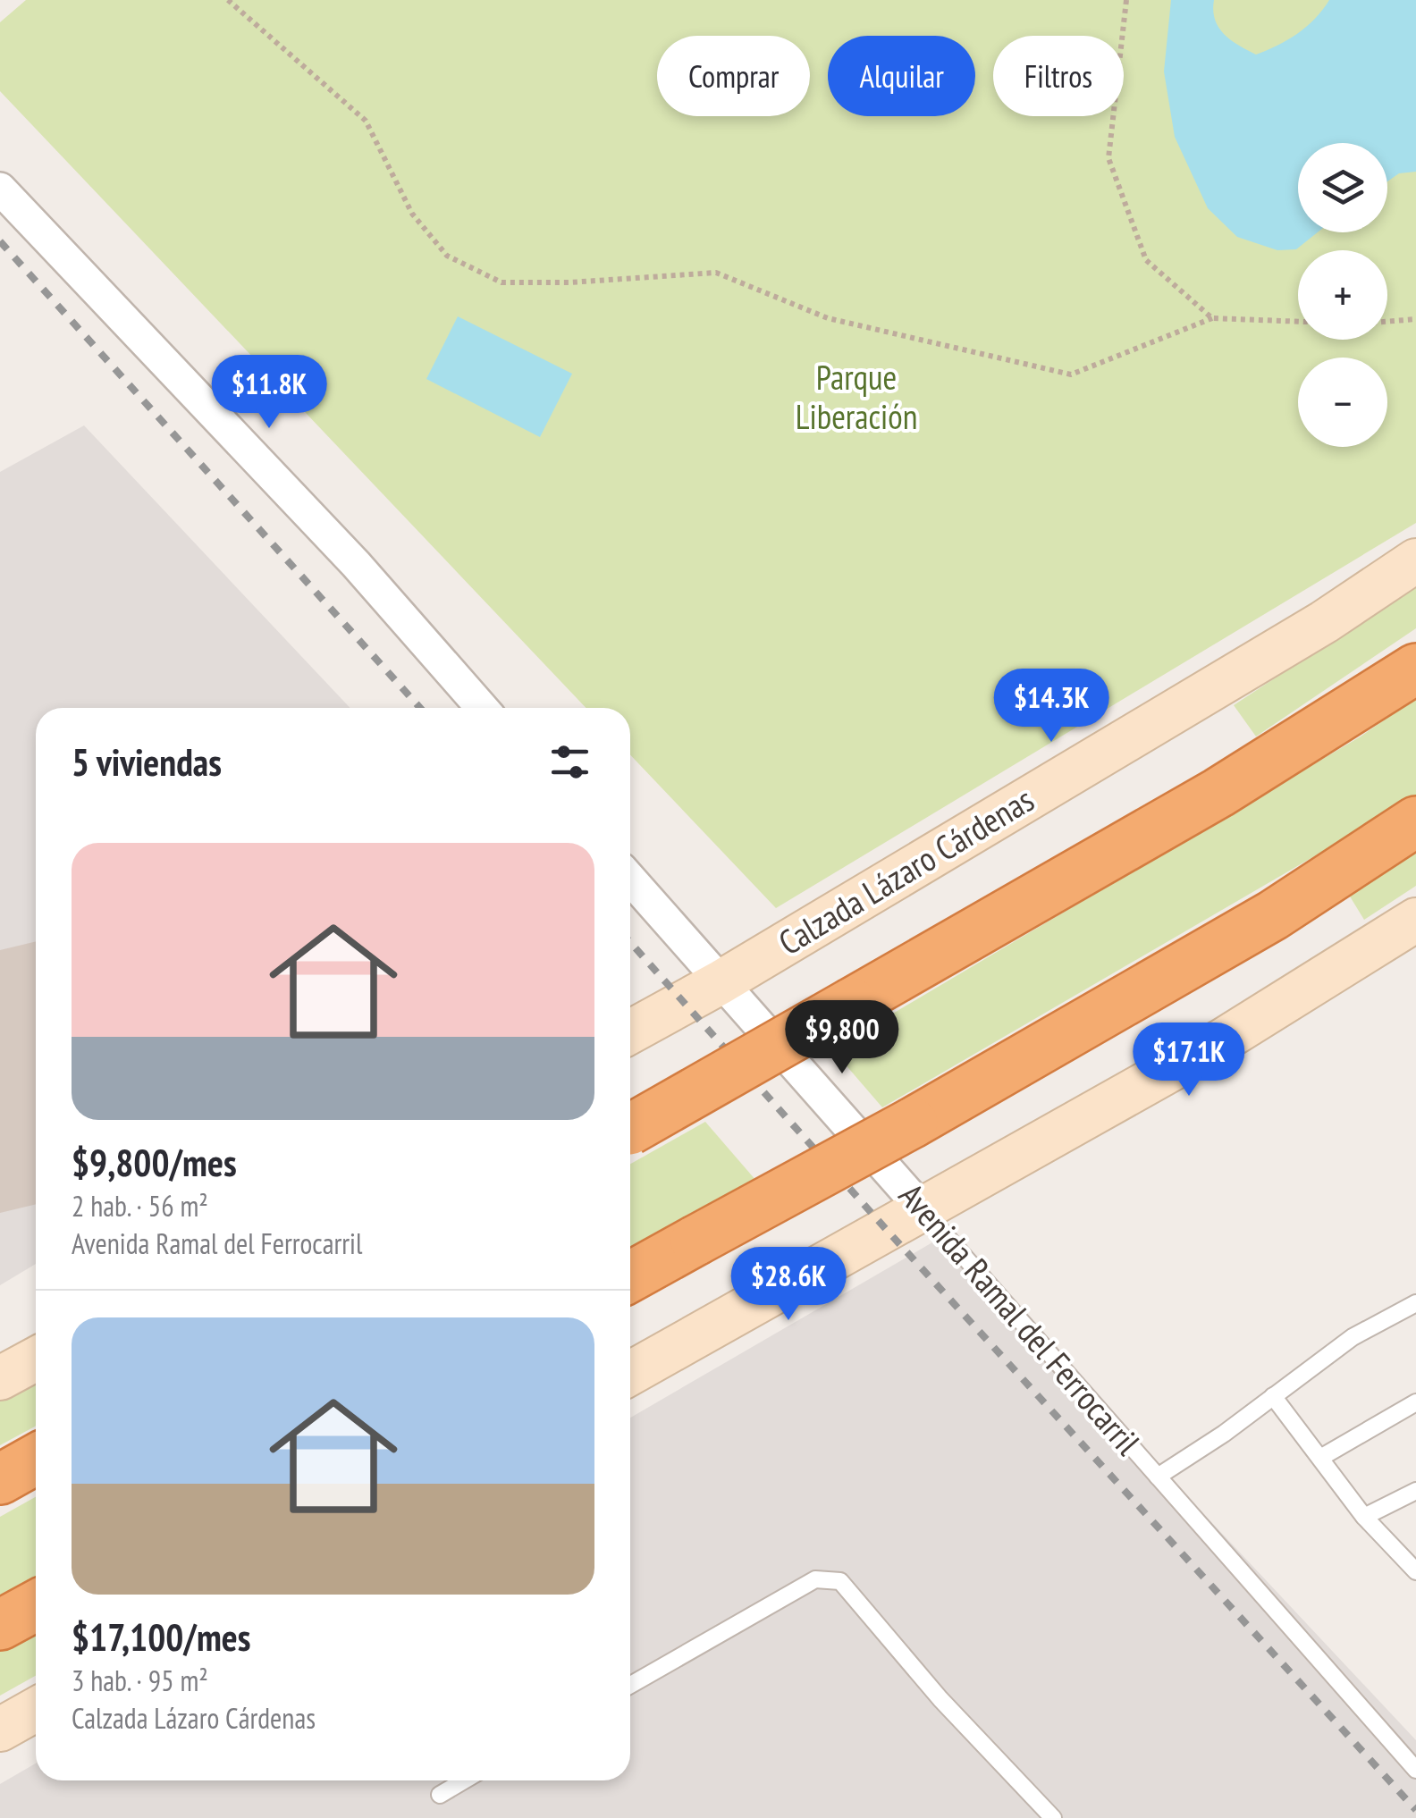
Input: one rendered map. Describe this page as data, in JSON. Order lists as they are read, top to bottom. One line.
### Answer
{"streets":{"main road":["Calzada Lázaro Cárdenas"],"street":["Avenida Ramal del Ferrocarril"]},"crossings":[["Calzada Lázaro Cárdenas","Avenida Ramal del Ferrocarril"]],"parks":["Parque Liberación"],"page":{"chip":["Comprar","Alquilar","Filtros"],"map_buttons":["+","−"],"price":["$11.8K","$14.3K","$9,800","$17.1K","$28.6K"],"heading":"5 viviendas","list":[{"name":"$9,800/mes","note":"2 hab. · 56 m² · Avenida Ramal del Ferrocarril"},{"name":"$17,100/mes","note":"3 hab. · 95 m² · Calzada Lázaro Cárdenas"}]}}
